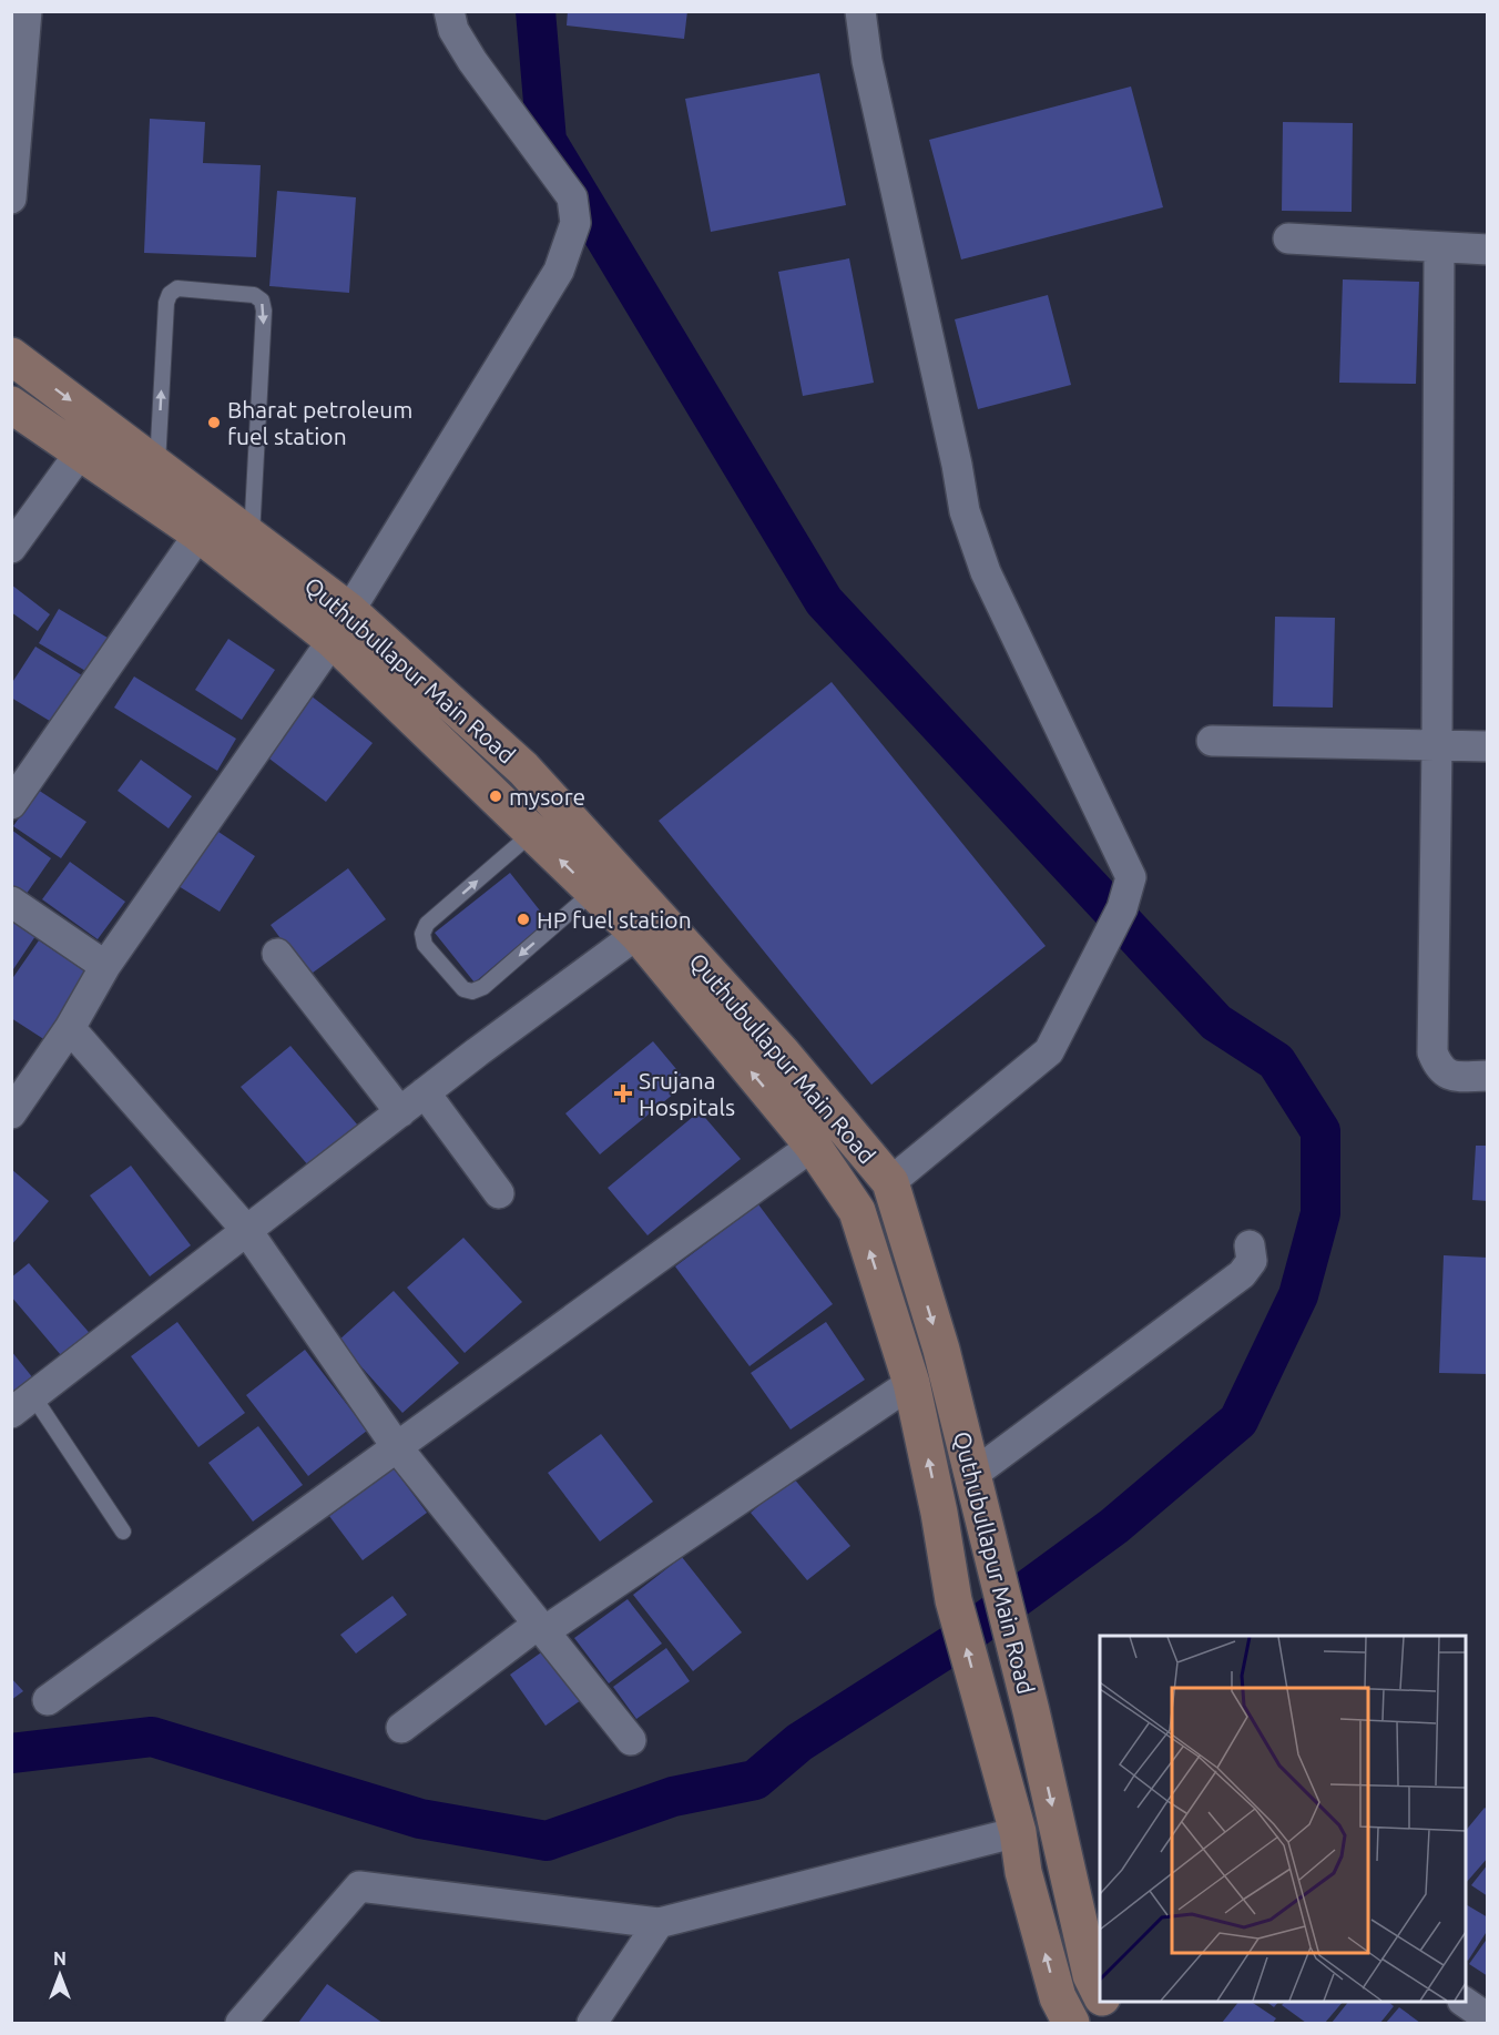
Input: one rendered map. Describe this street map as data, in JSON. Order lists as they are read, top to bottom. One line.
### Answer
{"streets":{"main road":["Quthubullapur Main Road"]},"places":{"other":["Bharat petroleum fuel station","mysore","HP fuel station"],"health":["Srujana Hospitals"]},"north":"top"}
